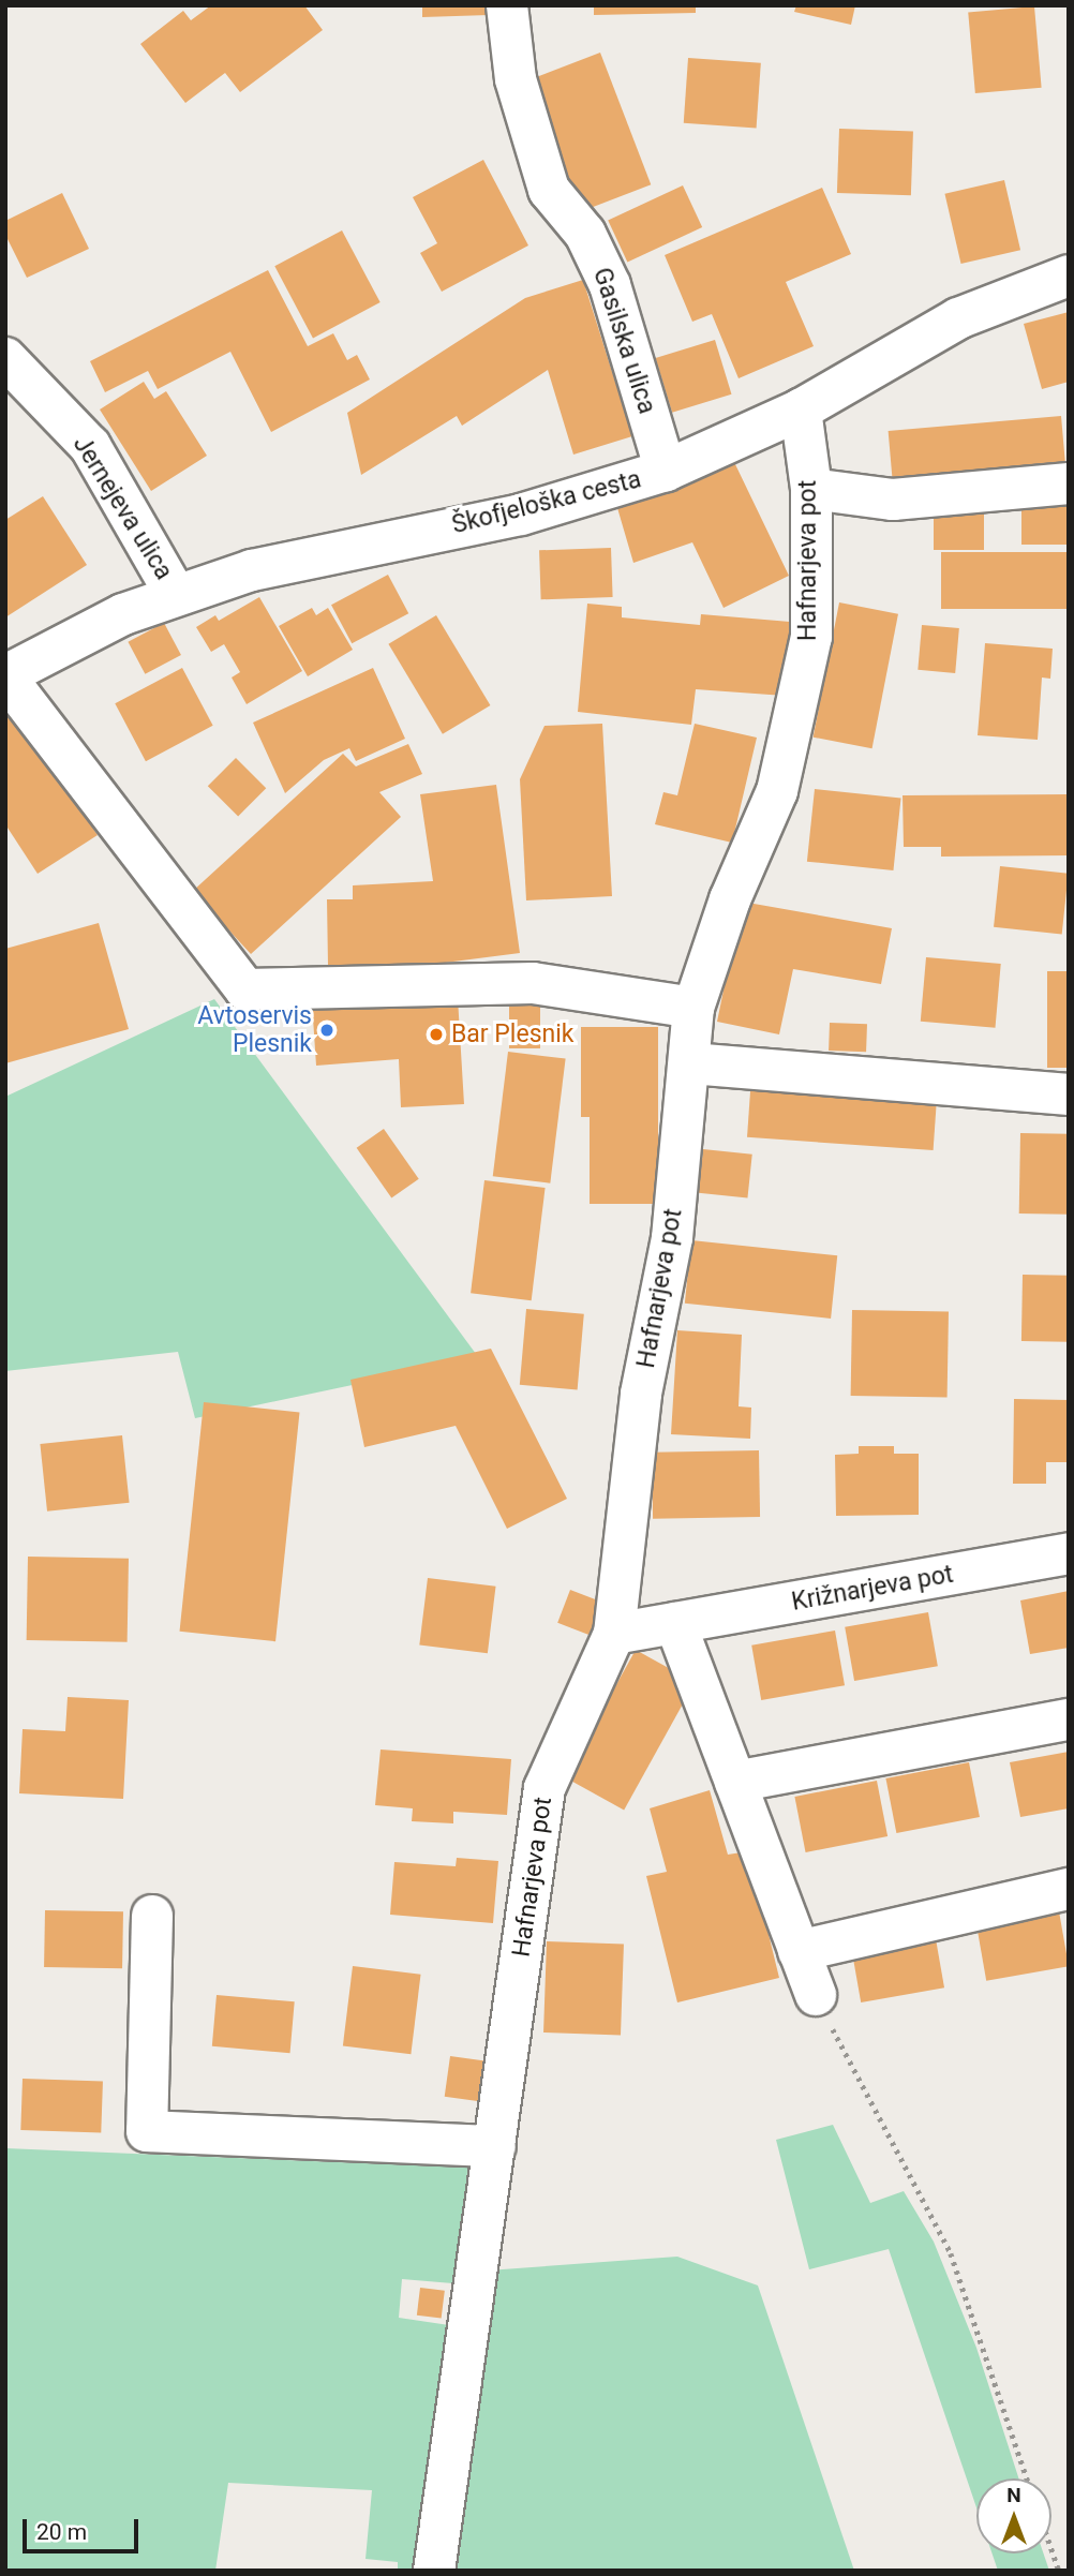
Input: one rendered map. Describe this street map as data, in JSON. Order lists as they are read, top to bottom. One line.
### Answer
{"streets":{"street":["Gasilska ulica","Škofjeloška cesta","Jernejeva ulica","Hafnarjeva pot","Križnarjeva pot"]},"crossings":[["Gasilska ulica","Škofjeloška cesta"],["Škofjeloška cesta","Jernejeva ulica"],["Škofjeloška cesta","Hafnarjeva pot"],["Hafnarjeva pot","Križnarjeva pot"]],"places":["Avtoservis Plesnik","Bar Plesnik"],"scale_bar":"20 m","north":"top"}
